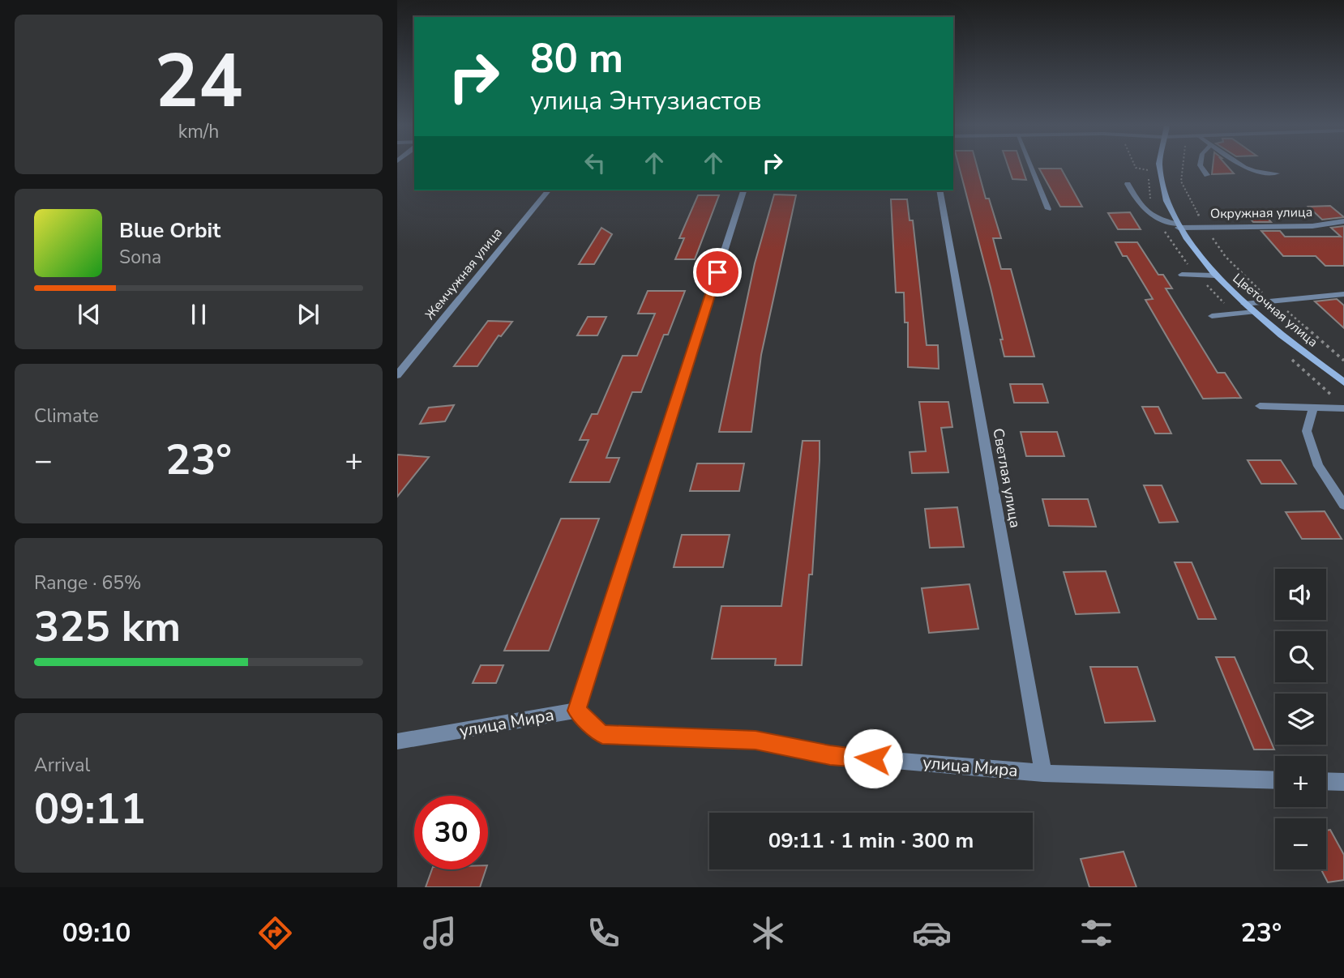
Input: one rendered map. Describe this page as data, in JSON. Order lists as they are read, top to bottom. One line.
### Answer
{"streets":{"main road":["Цветочная улица"],"street":["Окружная улица","Жемчужная улица","Светлая улица","улица Мира"]},"crossings":[["Окружная улица","Цветочная улица"],["Светлая улица","улица Мира"]],"page":{"tile":[["24","km/h"],"Climate",["Range · 65%","325 km"],["Arrival","09:11"]],"turn":["80 m","улица Энтузиастов"],"song":["Blue Orbit","Sona"],"heat":["−","23°","+"],"map_buttons":["+","−"],"limit":"30","trip":"09:11 · 1 min · 300 m","tabs":["09:10","23°"]}}
